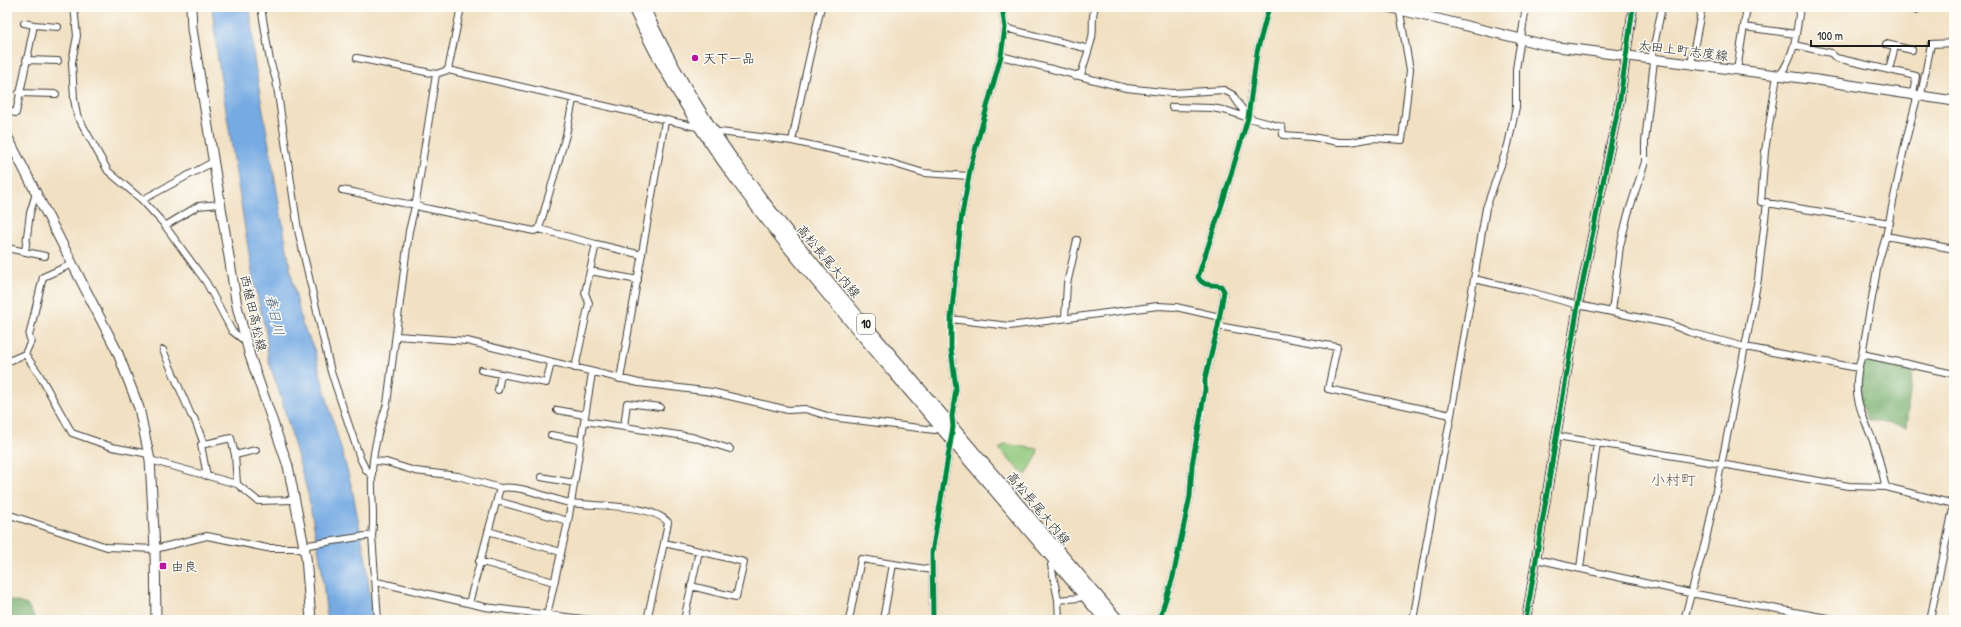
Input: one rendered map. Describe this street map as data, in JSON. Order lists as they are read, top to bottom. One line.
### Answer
{"streets":{"main road":["太田上町志度線","高松長尾大内線","西植田高松線","10"]},"districts":["小村町"],"water":["春日川"],"places":{"other":["天下一品"],"transit":["由良"]},"scale_bar":"100 m"}
